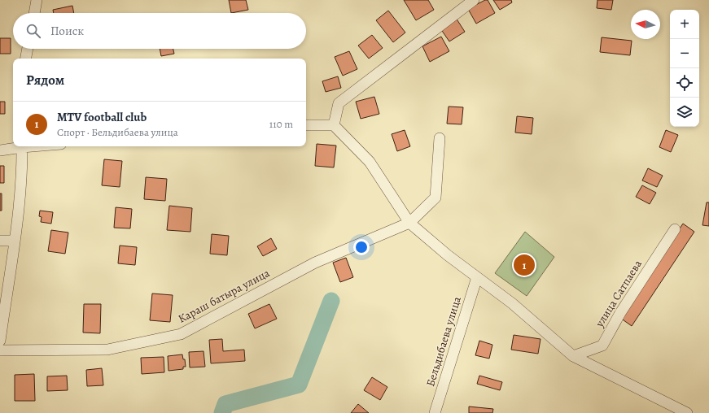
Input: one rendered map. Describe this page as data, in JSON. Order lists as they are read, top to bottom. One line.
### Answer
{"streets":{"street":["улица Сатпаева","Караш батыра улица","Бельдибаева улица"]},"north":"left","page":{"map_buttons":["+","−"],"search":"Поиск","heading":"Рядом","list":[{"mark":"1","name":"MTV football club","note":"Спорт · Бельдибаева улица","value":"110 m"}],"pins":"1"}}
